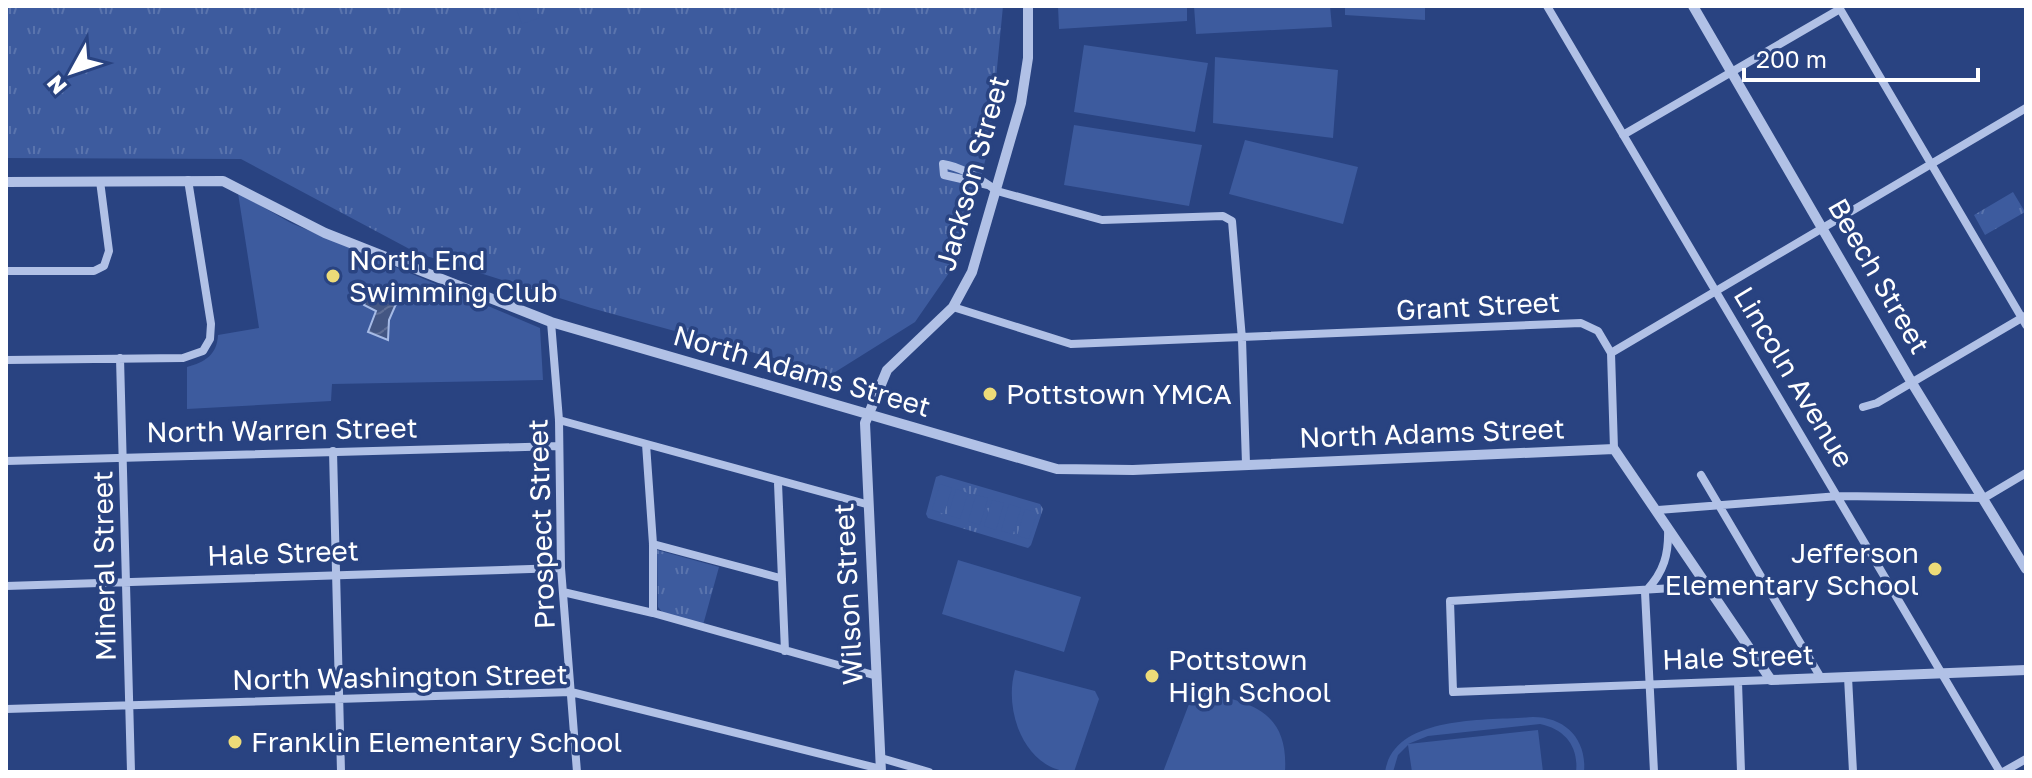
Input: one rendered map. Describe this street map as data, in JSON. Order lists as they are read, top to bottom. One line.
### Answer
{"streets":{"street":["Jackson Street","Beech Street","Grant Street","North Adams Street","Lincoln Avenue","North Warren Street","Prospect Street","Hale Street","Mineral Street","Wilson Street","North Washington Street"]},"crossings":[["Jackson Street","Grant Street"],["Jackson Street","North Adams Street"],["Jackson Street","Wilson Street"],["North Adams Street","Prospect Street"],["North Adams Street","Wilson Street"],["Lincoln Avenue","Hale Street"],["North Warren Street","Prospect Street"],["North Warren Street","Mineral Street"],["Prospect Street","Hale Street"],["Prospect Street","North Washington Street"],["Hale Street","Mineral Street"],["Mineral Street","North Washington Street"],["Wilson Street","North Washington Street"]],"places":["North End Swimming Club","Pottstown YMCA","Jefferson Elementary School","Pottstown High School","Franklin Elementary School"],"scale_bar":"200 m","north":"bottom left"}
